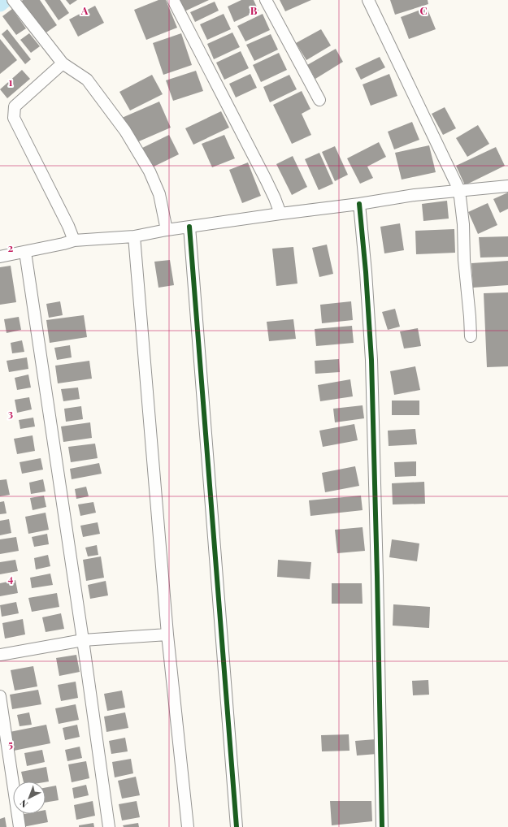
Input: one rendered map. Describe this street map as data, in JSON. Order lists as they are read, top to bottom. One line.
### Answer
{"north":"bottom left","grid":{"columns":["A","B","C"],"rows":["1","2","3","4","5"]}}
